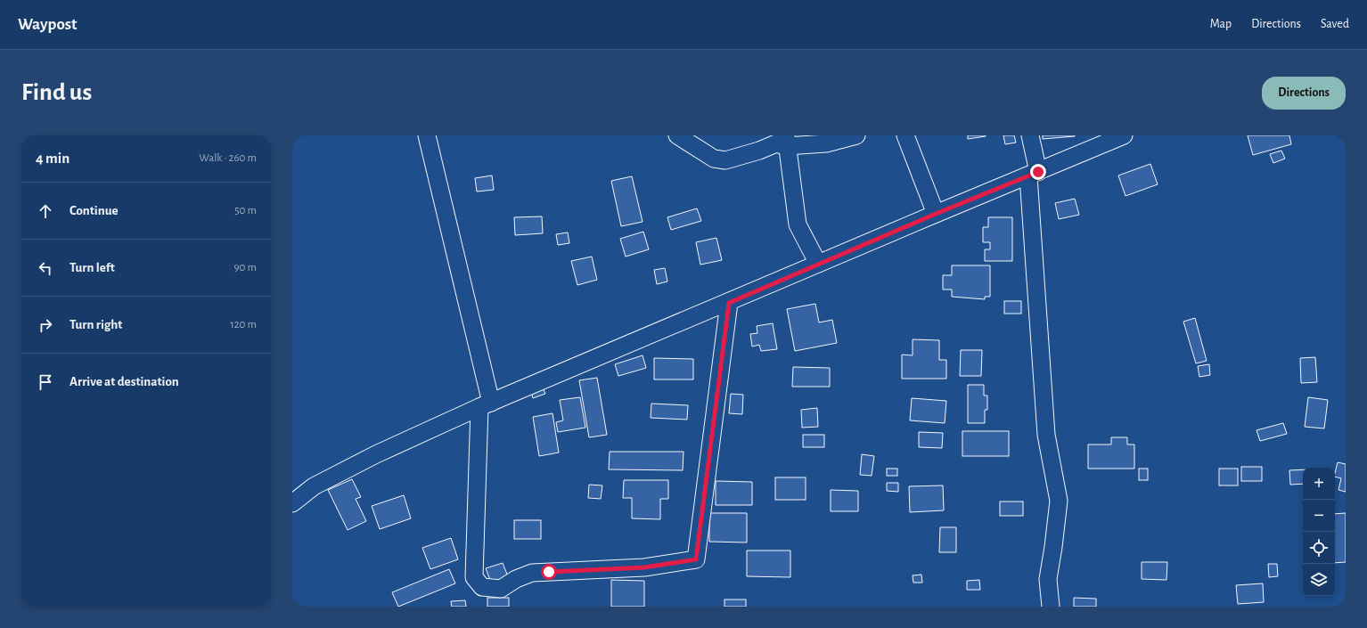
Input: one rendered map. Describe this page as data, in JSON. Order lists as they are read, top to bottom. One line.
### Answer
{"page":{"header":"Waypost","nav":["Map","Directions","Saved"],"buttons":"Directions","title":"Find us","heading":["4 min","Walk · 260 m"],"list":[["Continue","50 m"],["Turn left","90 m"],["Turn right","120 m"],"Arrive at destination"],"map_buttons":["+","−"]}}
